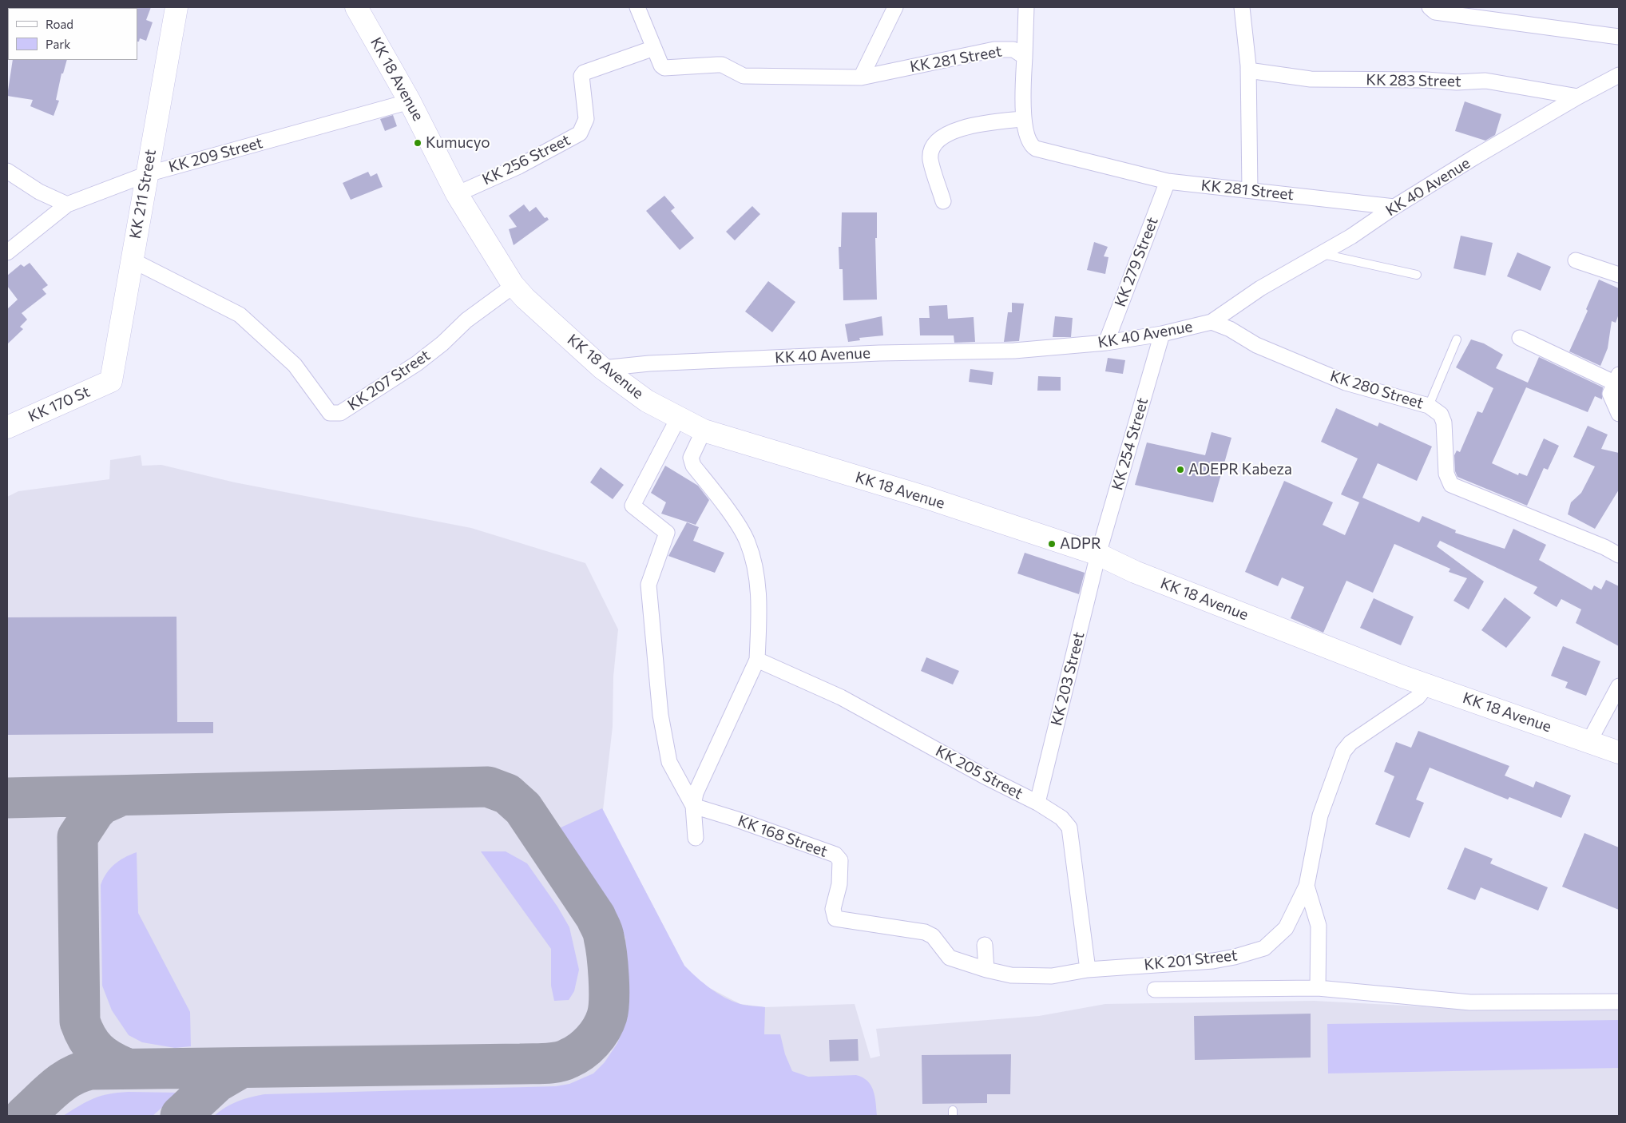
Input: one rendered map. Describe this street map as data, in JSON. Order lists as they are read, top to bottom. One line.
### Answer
{"streets":{"main road":["KK 18 Avenue","KK 211 Street","KK 170 St"],"street":["KK 281 Street","KK 283 Street","KK 209 Street","KK 256 Street","KK 40 Avenue","KK 279 Street","KK 207 Street","KK 280 Street","KK 254 Street","KK 203 Street","KK 205 Street","KK 168 Street","KK 201 Street"]},"crossings":[["KK 281 Street","KK 256 Street"],["KK 281 Street","KK 40 Avenue"],["KK 281 Street","KK 279 Street"],["KK 18 Avenue","KK 209 Street"],["KK 18 Avenue","KK 256 Street"],["KK 18 Avenue","KK 40 Avenue"],["KK 18 Avenue","KK 207 Street"],["KK 18 Avenue","KK 254 Street"],["KK 18 Avenue","KK 203 Street"],["KK 18 Avenue","KK 201 Street"],["KK 283 Street","KK 40 Avenue"],["KK 209 Street","KK 211 Street"],["KK 40 Avenue","KK 279 Street"],["KK 40 Avenue","KK 280 Street"],["KK 40 Avenue","KK 254 Street"],["KK 211 Street","KK 207 Street"],["KK 211 Street","KK 170 St"],["KK 254 Street","KK 203 Street"],["KK 203 Street","KK 205 Street"],["KK 205 Street","KK 201 Street"],["KK 168 Street","KK 201 Street"]],"places":["Kumucyo","ADEPR Kabeza","ADPR"],"legend":["Road","Park"]}
